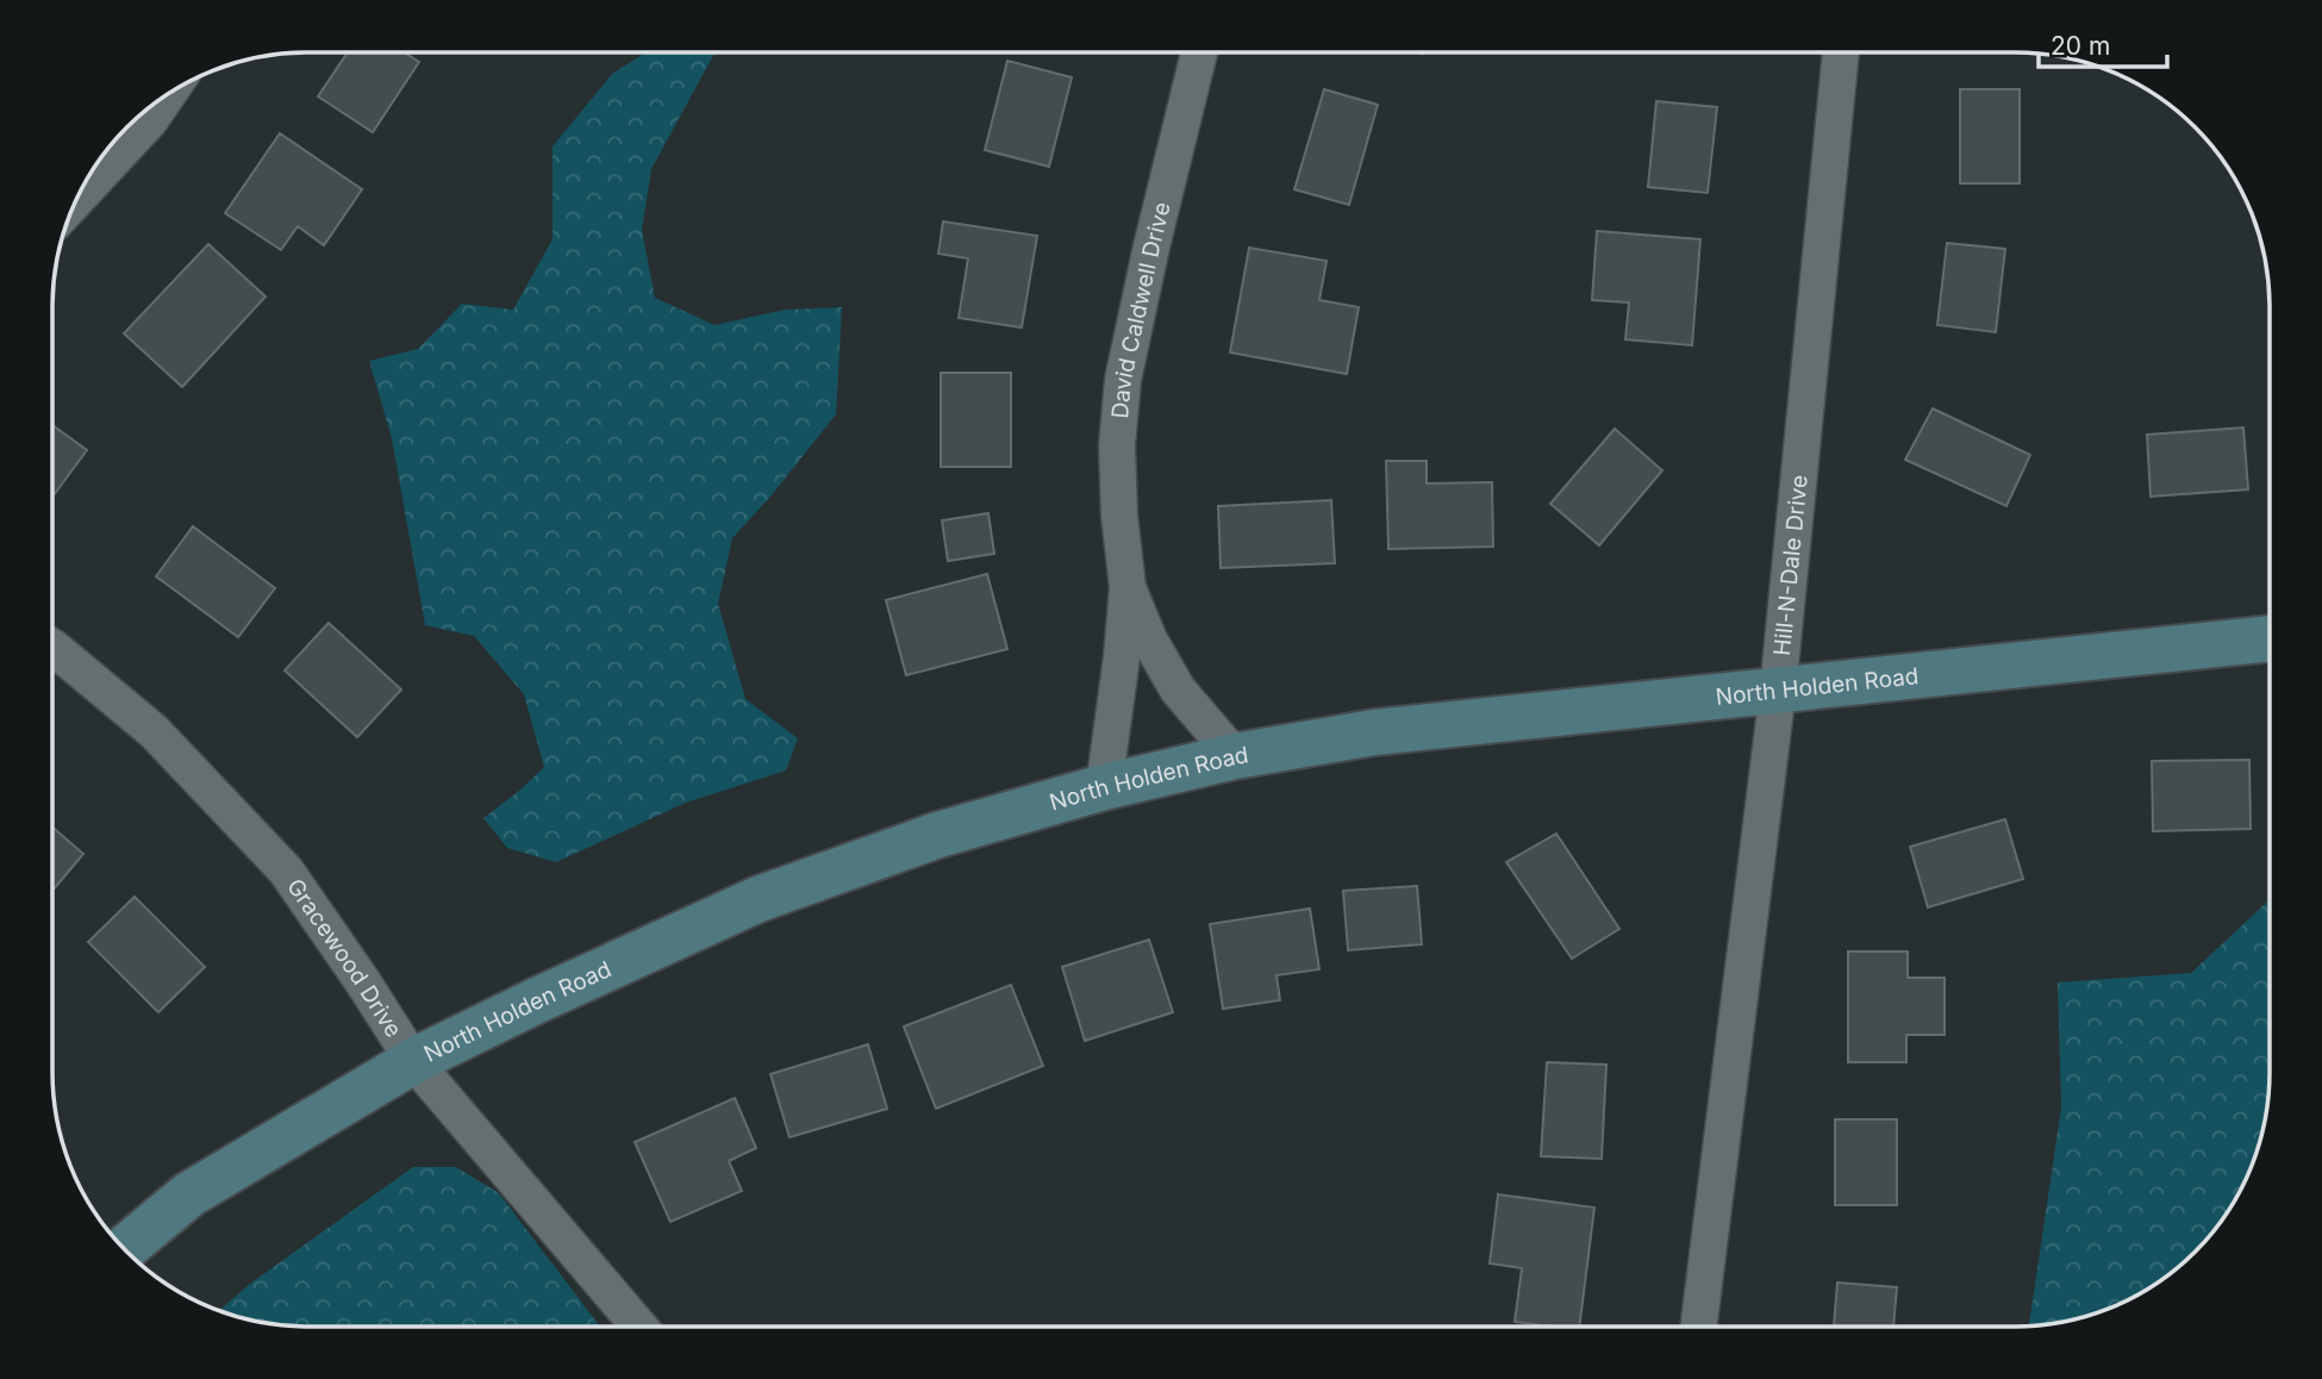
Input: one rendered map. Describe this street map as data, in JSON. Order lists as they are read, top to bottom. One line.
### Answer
{"streets":{"main road":["North Holden Road"],"street":["David Caldwell Drive","Hill-N-Dale Drive","Gracewood Drive"]},"crossings":[["David Caldwell Drive","North Holden Road"],["Hill-N-Dale Drive","North Holden Road"],["North Holden Road","Gracewood Drive"]],"scale_bar":"20 m"}
